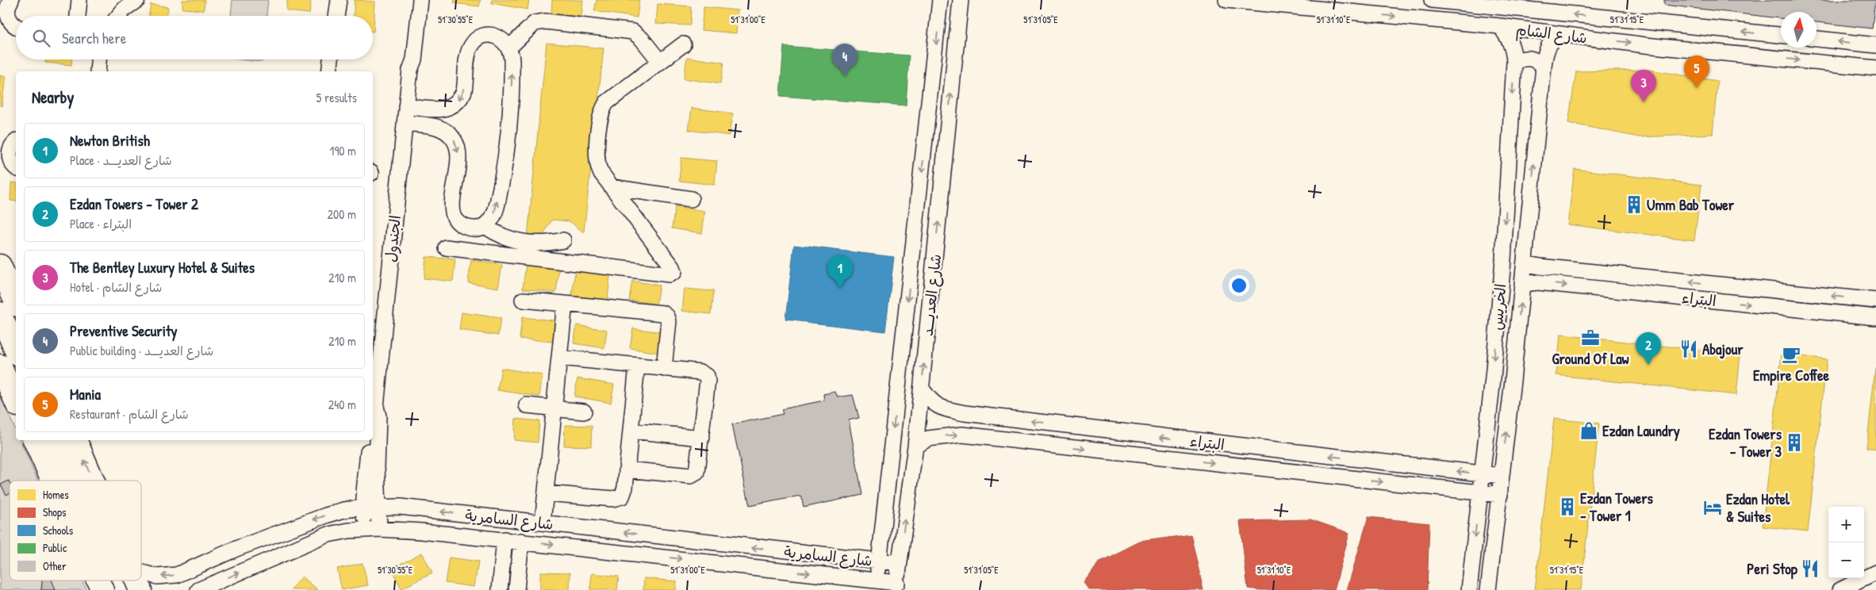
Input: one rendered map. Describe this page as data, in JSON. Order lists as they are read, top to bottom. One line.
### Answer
{"streets":{"street":["شارع الشام","الجندول","شارع العديـــد","البتراء","الخريس","شارع السامرية"]},"crossings":[["شارع الشام","الخريس"],["الجندول","شارع السامرية"],["شارع العديـــد","البتراء"],["شارع العديـــد","شارع السامرية"],["البتراء","الخريس"]],"places":{"building":["Umm Bab Tower","Ezdan Towers - Tower 3","Ezdan Towers - Tower 1"],"office":["Ground Of Law"],"restaurant":["Abajour","Peri Stop"],"cafe":["Empire Coffee"],"shop":["Ezdan Laundry"],"hotel":["Ezdan Hotel & Suites"]},"legend":["Homes","Shops","Schools","Public","Other"],"north":"top","page":{"search":"Search here","pins":["4","5","3","1","2"],"heading":["Nearby","5 results"],"list":[{"mark":"1","name":"Newton British","note":"Place · شارع العديـــد","value":"190 m"},{"mark":"2","name":"Ezdan Towers - Tower 2","note":"Place · البتراء","value":"200 m"},{"mark":"3","name":"The Bentley Luxury Hotel & Suites","note":"Hotel · شارع الشام","value":"210 m"},{"mark":"4","name":"Preventive Security","note":"Public building · شارع العديـــد","value":"210 m"},{"mark":"5","name":"Mania","note":"Restaurant · شارع الشام","value":"240 m"}],"map_buttons":["+","−"]},"coordinates":["51°30'55\"E","51°31'00\"E","51°31'05\"E","51°31'10\"E","51°31'15\"E"]}
